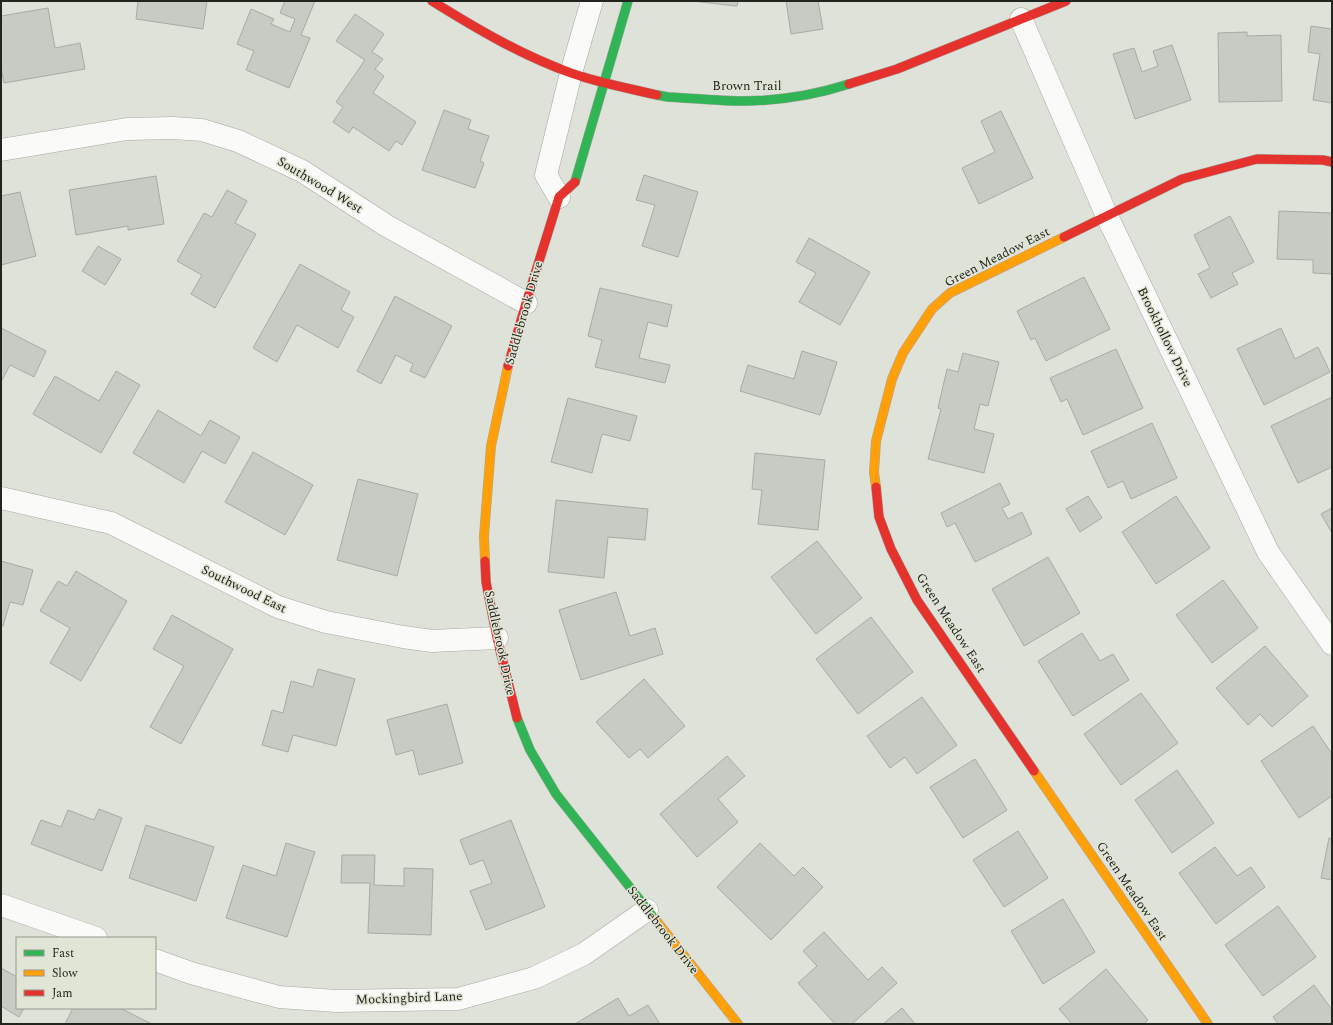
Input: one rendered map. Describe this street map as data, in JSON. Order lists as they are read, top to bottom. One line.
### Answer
{"streets":{"street":["Brown Trail","Southwood West","Green Meadow East","Saddlebrook Drive","Brookhollow Drive","Southwood East","Mockingbird Lane"]},"crossings":[["Brown Trail","Saddlebrook Drive"],["Brown Trail","Brookhollow Drive"],["Southwood West","Saddlebrook Drive"],["Green Meadow East","Brookhollow Drive"],["Saddlebrook Drive","Southwood East"],["Saddlebrook Drive","Mockingbird Lane"]],"legend":["Fast","Slow","Jam"]}
